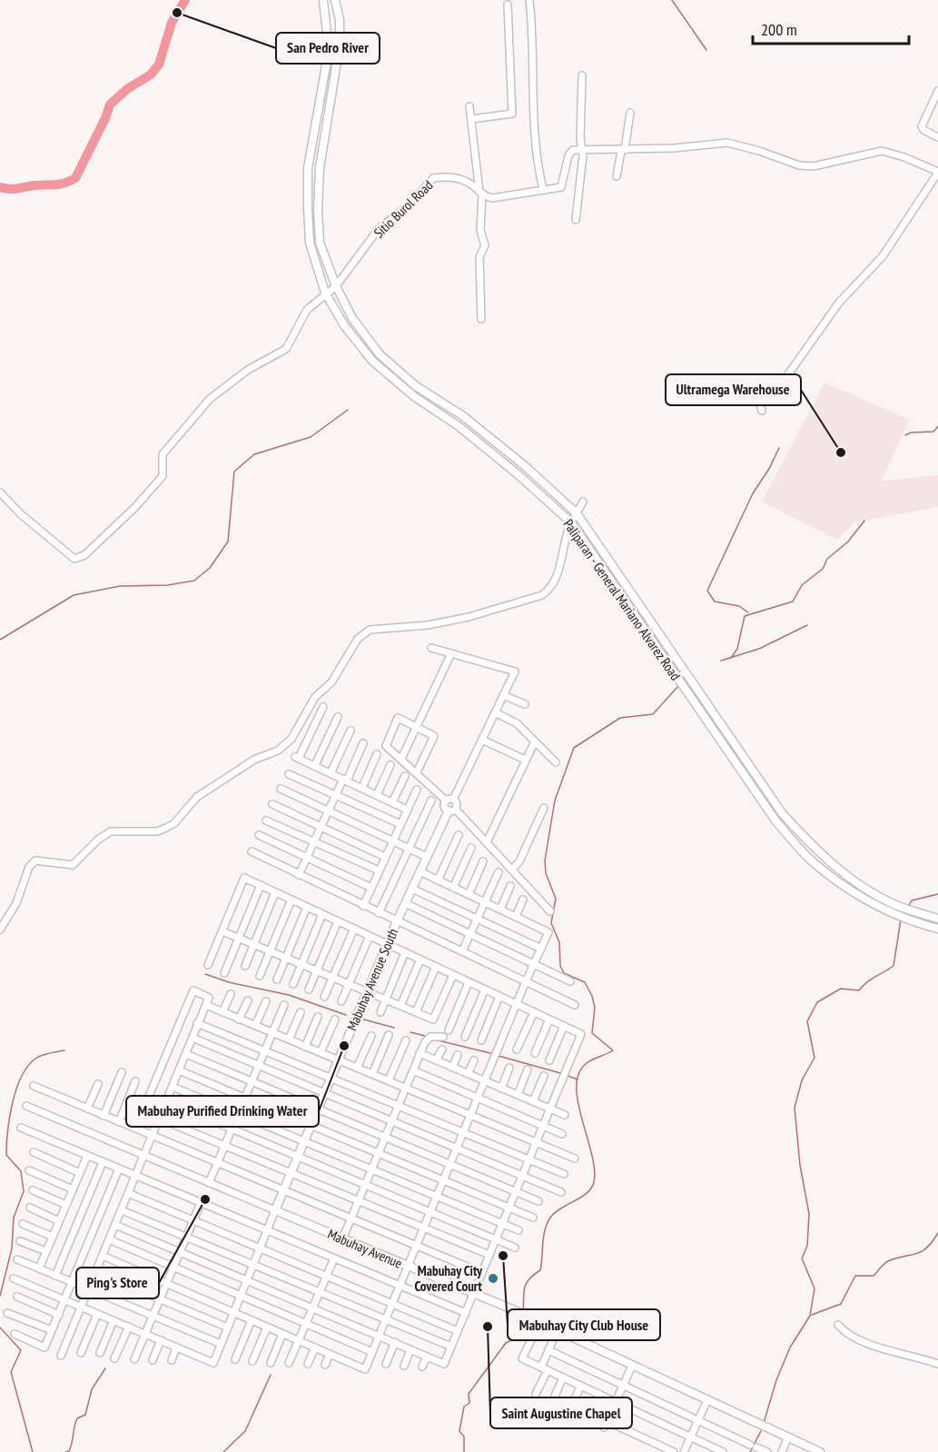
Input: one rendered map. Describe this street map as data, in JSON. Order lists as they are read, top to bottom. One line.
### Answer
{"streets":{"street":["Sitio Burol Road","Paliparan - General Mariano Alvarez Road","Mabuhay Avenue South","Mabuhay Avenue"]},"crossings":[["Sitio Burol Road","Paliparan - General Mariano Alvarez Road"],["Mabuhay Avenue South","Mabuhay Avenue"]],"places":["San Pedro River","Ultramega Warehouse","Mabuhay Purified Drinking Water","Ping's Store","Mabuhay City Club House","Mabuhay City Covered Court","Saint Augustine Chapel"],"scale_bar":"200 m"}
